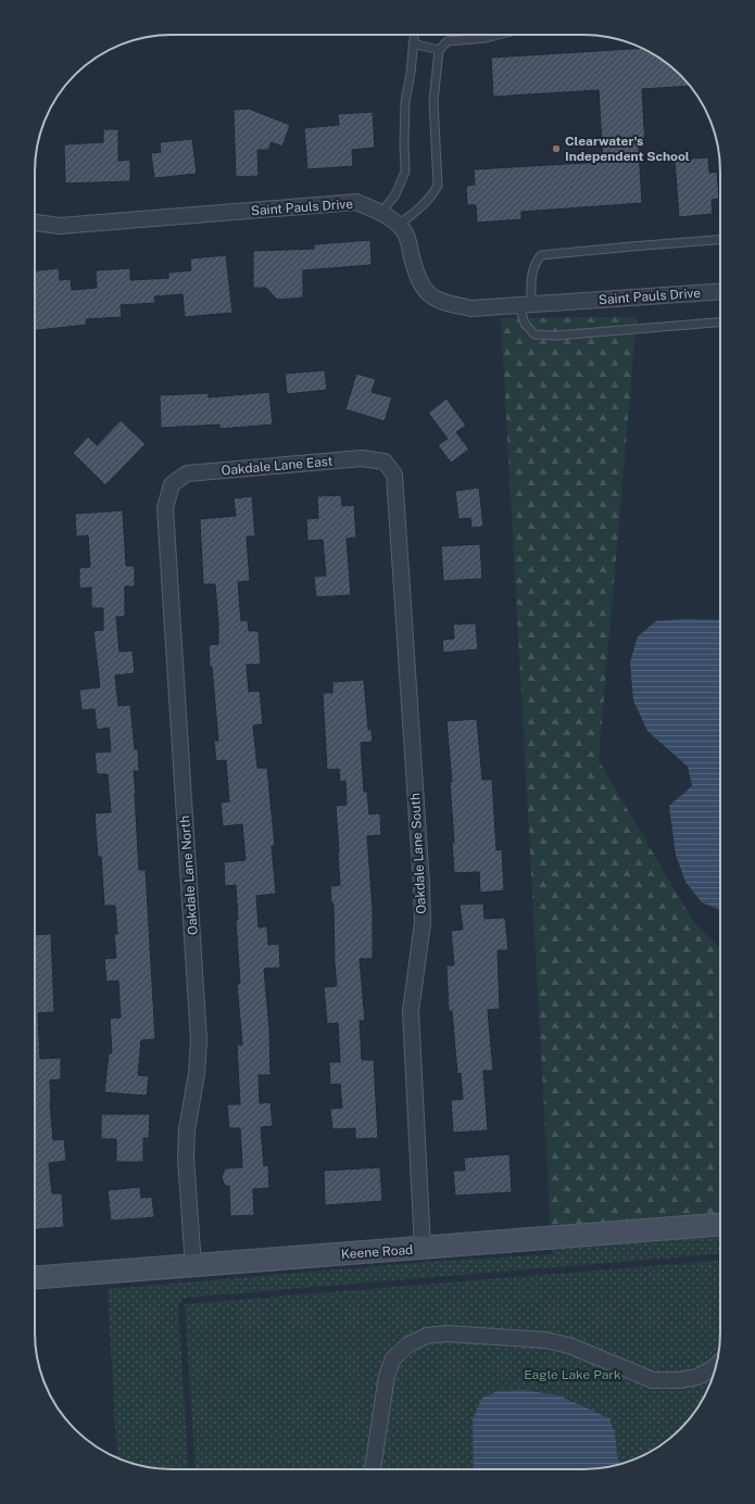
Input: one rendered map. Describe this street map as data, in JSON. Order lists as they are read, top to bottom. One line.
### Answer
{"streets":{"main road":["Keene Road"],"street":["Saint Pauls Drive","Oakdale Lane East","Oakdale Lane South","Oakdale Lane North"]},"crossings":[["Oakdale Lane East","Oakdale Lane South"],["Oakdale Lane East","Oakdale Lane North"],["Oakdale Lane South","Keene Road"],["Oakdale Lane North","Keene Road"]],"parks":["Eagle Lake Park"],"places":["Clearwater's Independent School"]}
